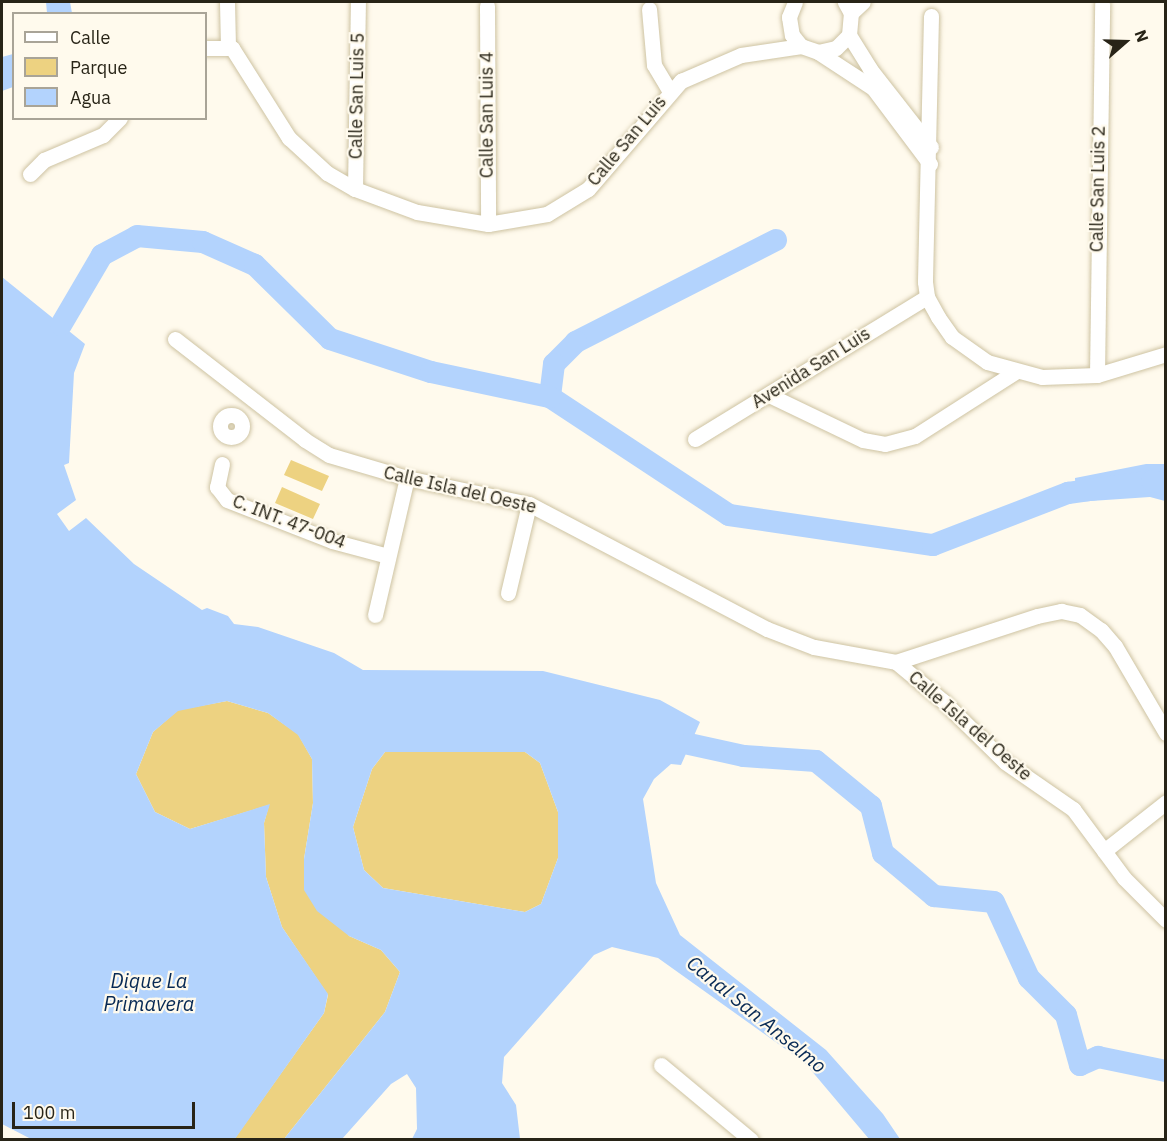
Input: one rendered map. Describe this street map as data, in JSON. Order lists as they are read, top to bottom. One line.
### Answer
{"streets":{"street":["Calle San Luis 5","Calle San Luis 4","Calle San Luis","Calle San Luis 2","Avenida San Luis","Calle Isla del Oeste","C. INT. 47-004"]},"crossings":[["Calle San Luis 5","Calle San Luis"],["Calle San Luis 4","Calle San Luis"]],"water":["Dique La Primavera","Canal San Anselmo"],"legend":["Calle","Parque","Agua"],"scale_bar":"100 m","north":"right"}
